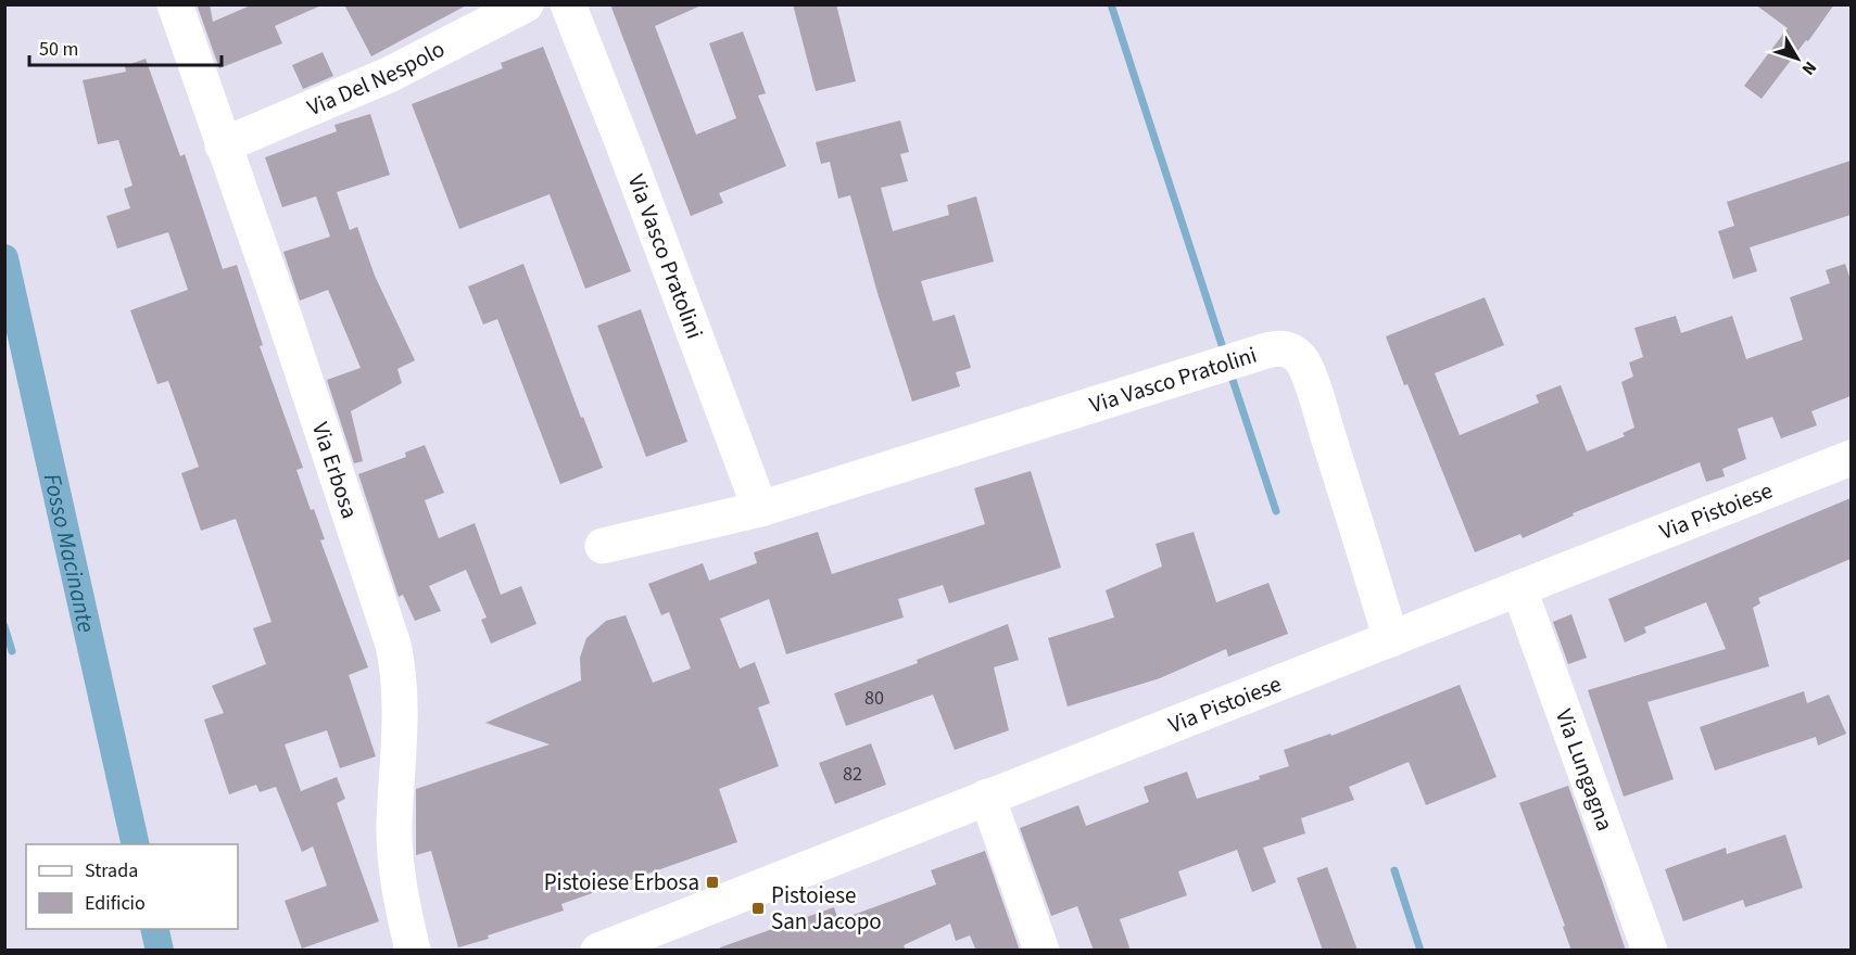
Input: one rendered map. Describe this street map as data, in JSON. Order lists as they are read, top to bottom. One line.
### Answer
{"streets":{"street":["Via Del Nespolo","Via Vasco Pratolini","Via Erbosa","Via Pistoiese","Via Lungagna"]},"crossings":[["Via Del Nespolo","Via Erbosa"],["Via Vasco Pratolini","Via Pistoiese"],["Via Pistoiese","Via Lungagna"]],"water":["Fosso Macinante"],"places":{"transit":["Pistoiese Erbosa","Pistoiese San Jacopo"]},"house_numbers":["80","82"],"legend":["Strada","Edificio"],"scale_bar":"50 m","north":"bottom right"}
